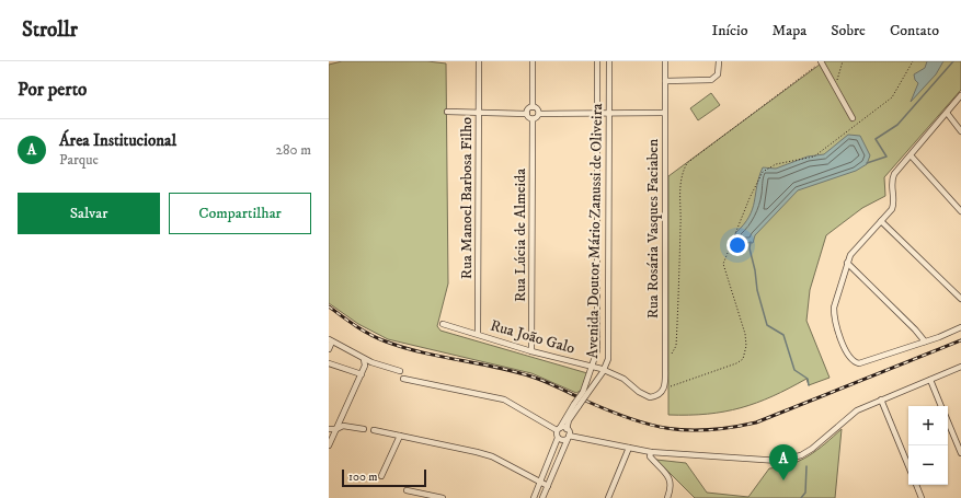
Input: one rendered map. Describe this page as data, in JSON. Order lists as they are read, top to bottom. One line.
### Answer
{"streets":{"street":["Rua Manoel Barbosa Filho","Rua Rosária Vasques Faciaben","Avenida Doutor Mário Zanussi de Oliveira","Rua Lúcia de Almeida","Rua João Galo"]},"crossings":[["Rua Manoel Barbosa Filho","Rua João Galo"],["Rua Rosária Vasques Faciaben","Rua João Galo"],["Avenida Doutor Mário Zanussi de Oliveira","Rua João Galo"],["Rua Lúcia de Almeida","Rua João Galo"]],"scale_bar":"100 m","page":{"header":"Strollr","nav":["Início","Mapa","Sobre","Contato"],"heading":"Por perto","list":[{"mark":"A","name":"Área Institucional","note":"Parque","value":"280 m"}],"buttons":["Salvar","Compartilhar"],"map_buttons":["+","−"],"pins":"A","scale":"100 m"}}
